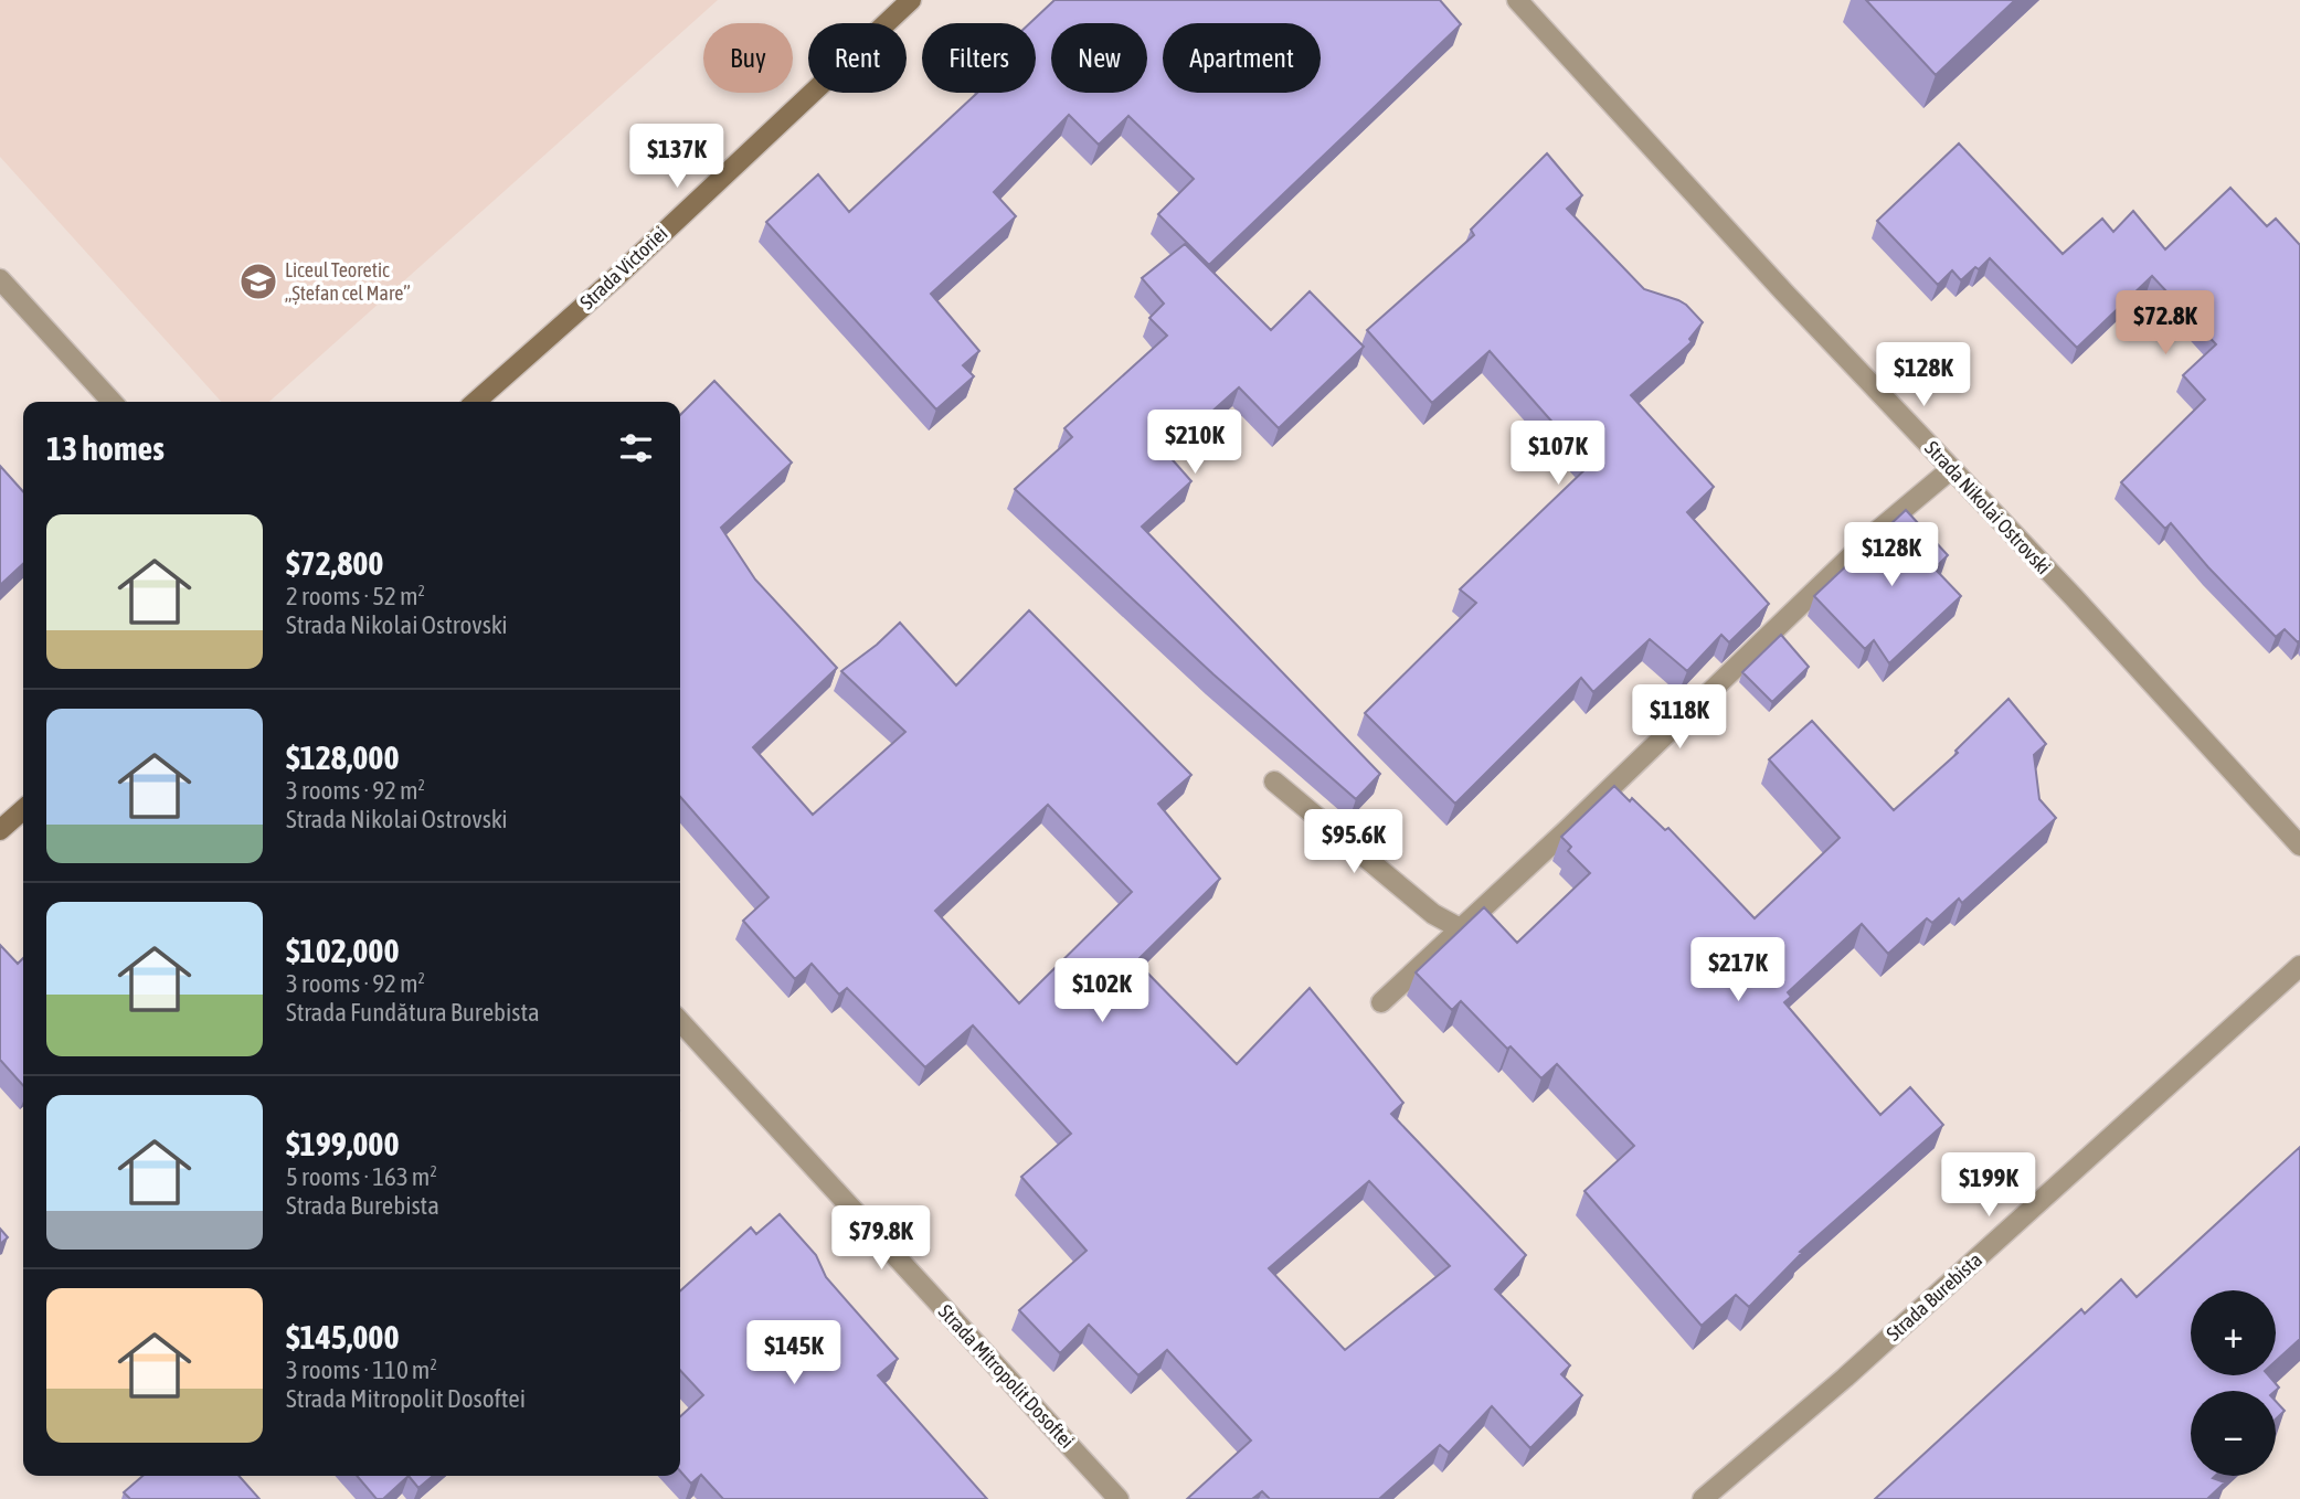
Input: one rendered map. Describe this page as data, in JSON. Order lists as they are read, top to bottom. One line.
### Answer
{"streets":{"street":["Strada Victoriei","Strada Nikolai Ostrovski","Strada Burebista","Strada Mitropolit Dosoftei"]},"places":{"school or university":["Liceul Teoretic „Ștefan cel Mare”"]},"page":{"chip":["Buy","Rent","Filters","New","Apartment"],"price":["$137K","$72.8K","$128K","$210K","$107K","$128K","$118K","$95.6K","$217K","$102K","$199K","$79.8K","$145K"],"heading":"13 homes","list":[{"name":"$72,800","note":"2 rooms · 52 m² · Strada Nikolai Ostrovski"},{"name":"$128,000","note":"3 rooms · 92 m² · Strada Nikolai Ostrovski"},{"name":"$102,000","note":"3 rooms · 92 m² · Strada Fundătura Burebista"},{"name":"$199,000","note":"5 rooms · 163 m² · Strada Burebista"},{"name":"$145,000","note":"3 rooms · 110 m² · Strada Mitropolit Dosoftei"}],"map_buttons":["+","−"]}}
